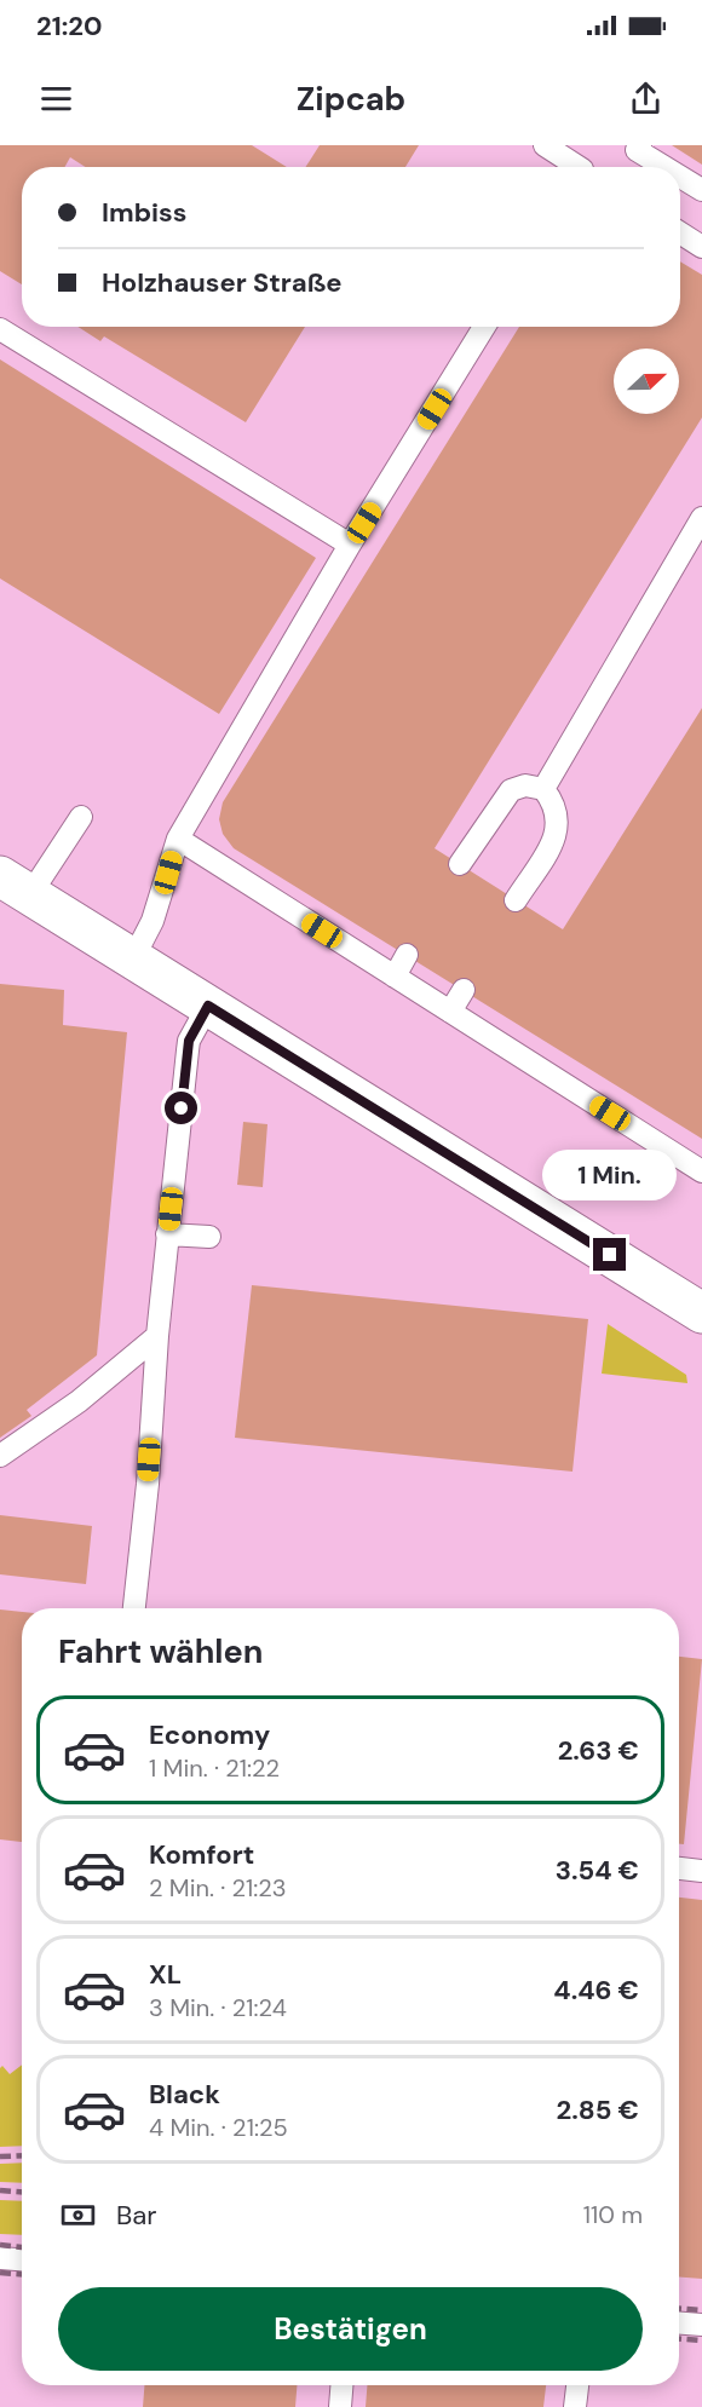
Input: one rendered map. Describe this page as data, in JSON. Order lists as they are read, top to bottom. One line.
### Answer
{"north":"right","page":{"status":"21:20","header":"Zipcab","banner":["Imbiss","Holzhauser Straße"],"bubble":"1 Min.","heading":"Fahrt wählen","list":[{"name":"Economy","note":"1 Min. · 21:22","value":"2.63 €"},{"name":"Komfort","note":"2 Min. · 21:23","value":"3.54 €"},{"name":"XL","note":"3 Min. · 21:24","value":"4.46 €"},{"name":"Black","note":"4 Min. · 21:25","value":"2.85 €"}],"pay":["Bar","110 m"],"buttons":"Bestätigen"}}
